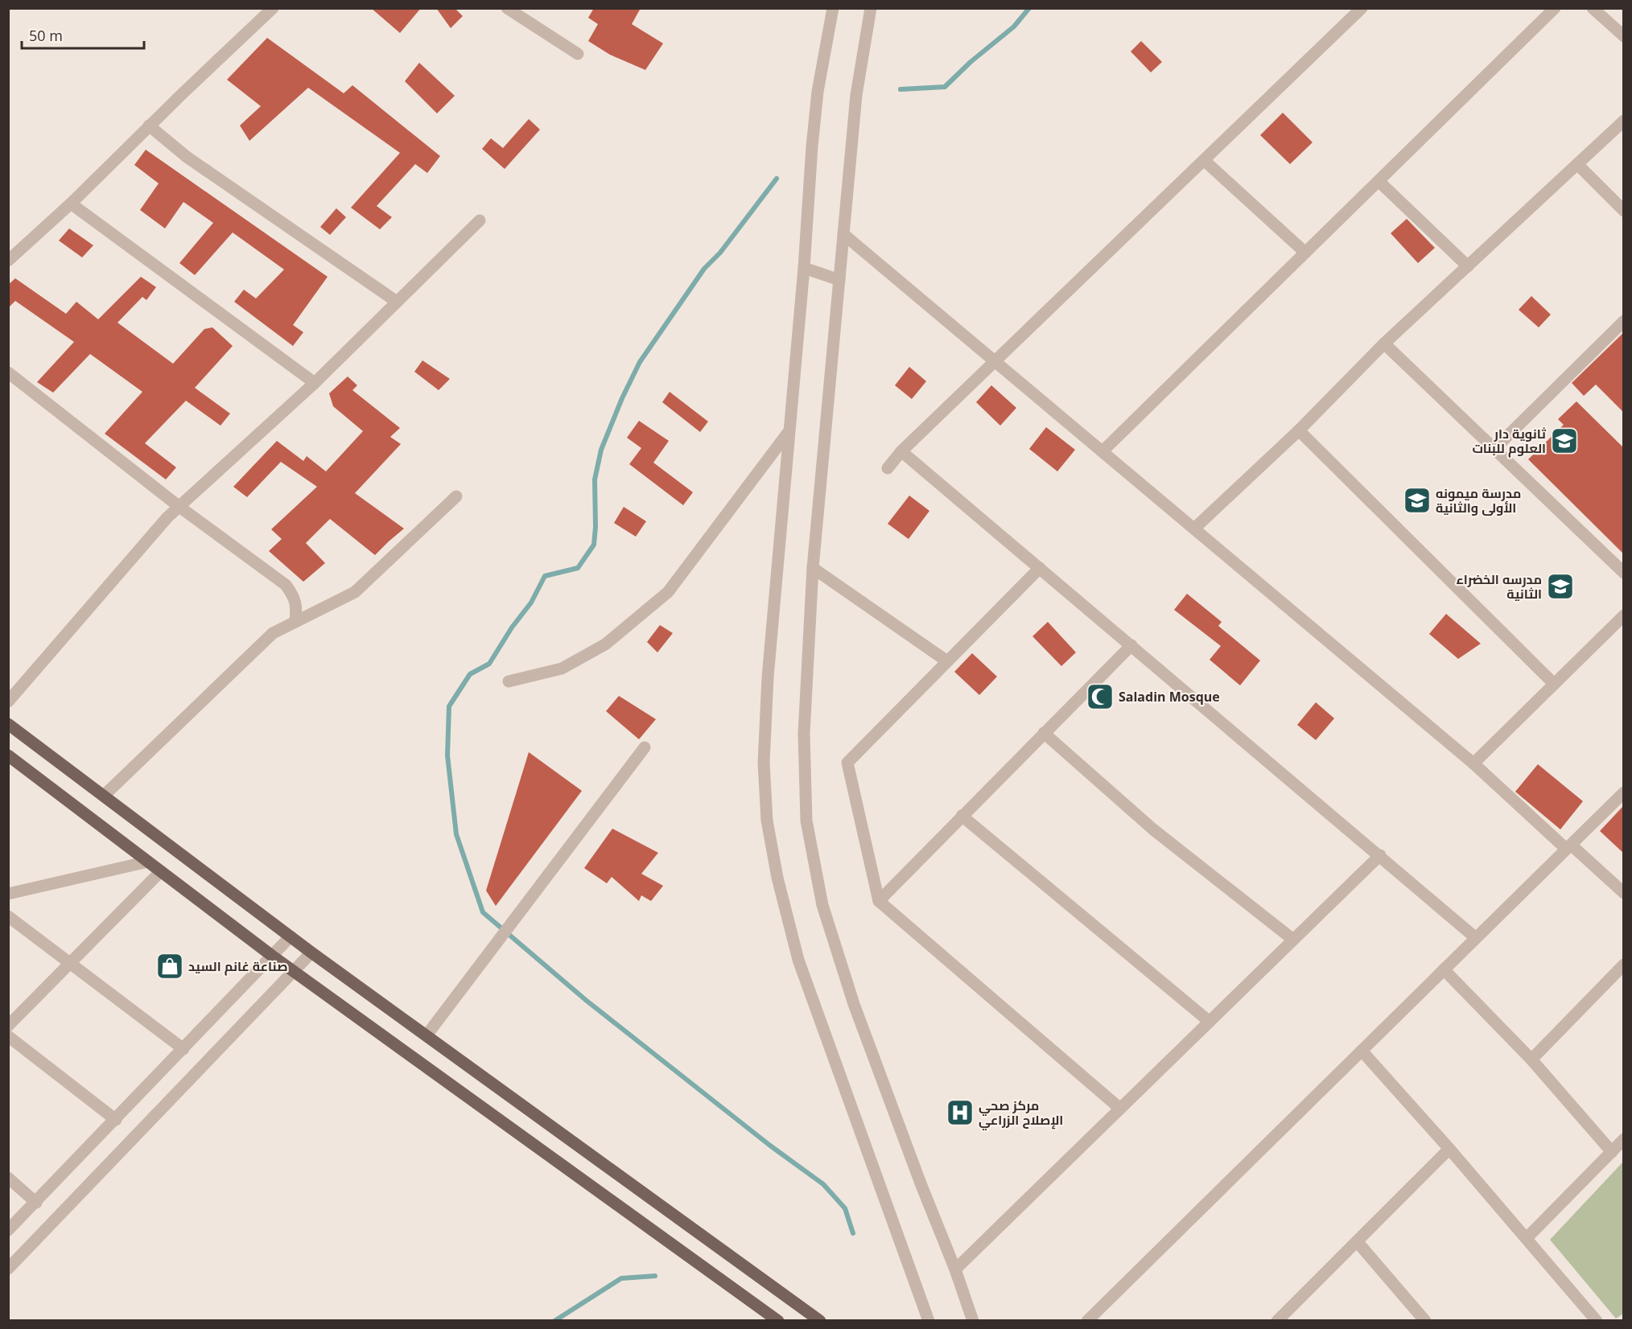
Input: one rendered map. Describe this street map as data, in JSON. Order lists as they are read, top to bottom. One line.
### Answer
{"places":{"school or university":["ثانوية دار العلوم للبنات","مدرسة ميمونه الأولى والثانية","مدرسه الخضراء الثانية"],"mosque":["Saladin Mosque"],"shop":["صناعة غانم السيد"],"hospital":["مركز صحي الإصلاح الزراعي"]},"scale_bar":"50 m"}
